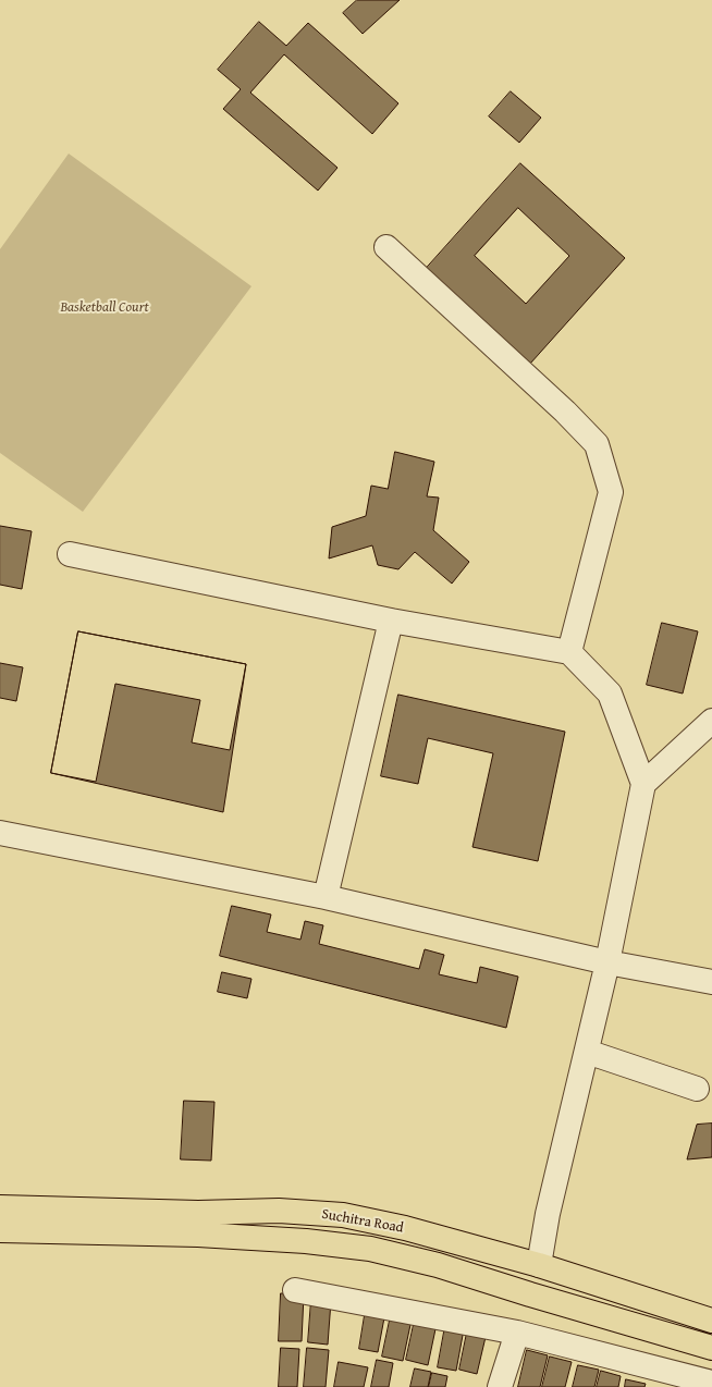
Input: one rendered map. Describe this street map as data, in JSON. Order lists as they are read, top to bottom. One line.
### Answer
{"streets":{"main road":["Suchitra Road"]},"parks":["Basketball Court"]}
